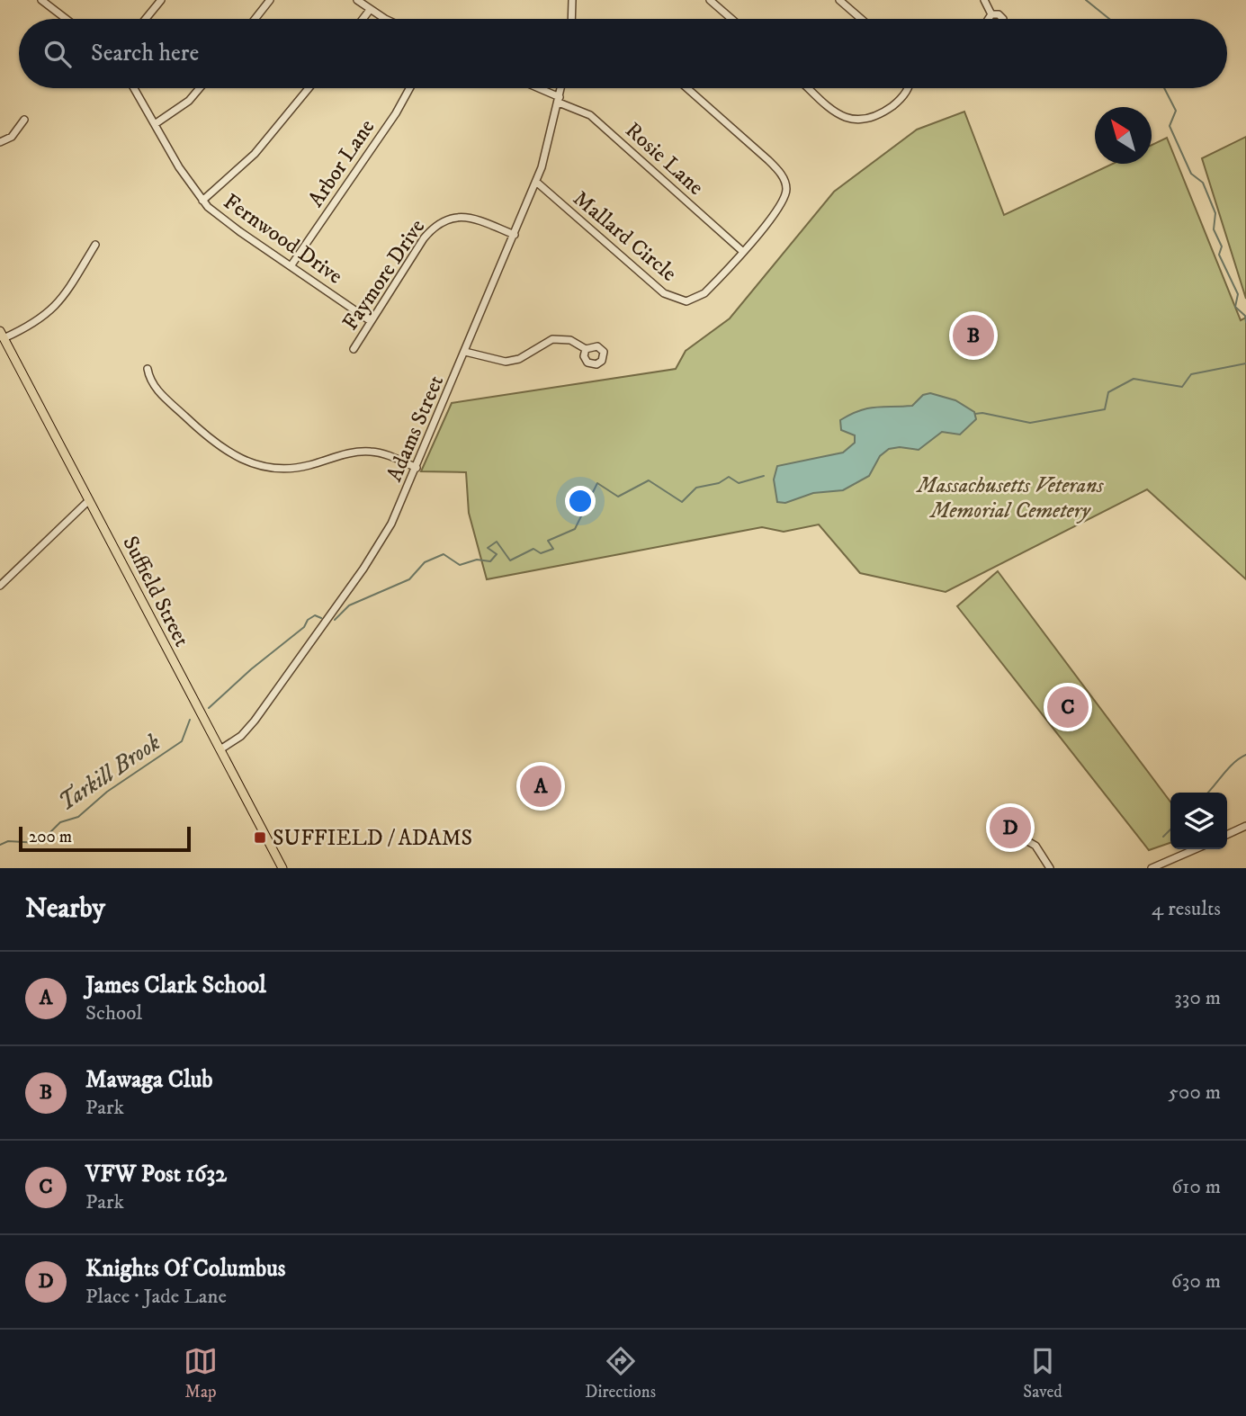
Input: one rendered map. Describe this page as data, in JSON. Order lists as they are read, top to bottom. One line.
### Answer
{"streets":{"main road":["Suffield Street"],"street":["Rosie Lane","Arbor Lane","Mallard Circle","Fernwood Drive","Faymore Drive","Adams Street"]},"crossings":[["Rosie Lane","Mallard Circle"],["Rosie Lane","Adams Street"],["Arbor Lane","Fernwood Drive"],["Mallard Circle","Adams Street"],["Fernwood Drive","Faymore Drive"],["Faymore Drive","Adams Street"],["Adams Street","Suffield Street"]],"water":["Tarkill Brook"],"parks":["Massachusetts Veterans Memorial Cemetery"],"places":{"transit":["SUFFIELD / ADAMS"]},"scale_bar":"200 m","north":"top left","page":{"search":"Search here","pins":["B","C","A","D"],"scale":"200 m","heading":["Nearby","4 results"],"list":[{"mark":"A","name":"James Clark School","note":"School","value":"330 m"},{"mark":"B","name":"Mawaga Club","note":"Park","value":"500 m"},{"mark":"C","name":"VFW Post 1632","note":"Park","value":"610 m"},{"mark":"D","name":"Knights Of Columbus","note":"Place · Jade Lane","value":"630 m"}],"nav":["Map","Directions","Saved"]}}
